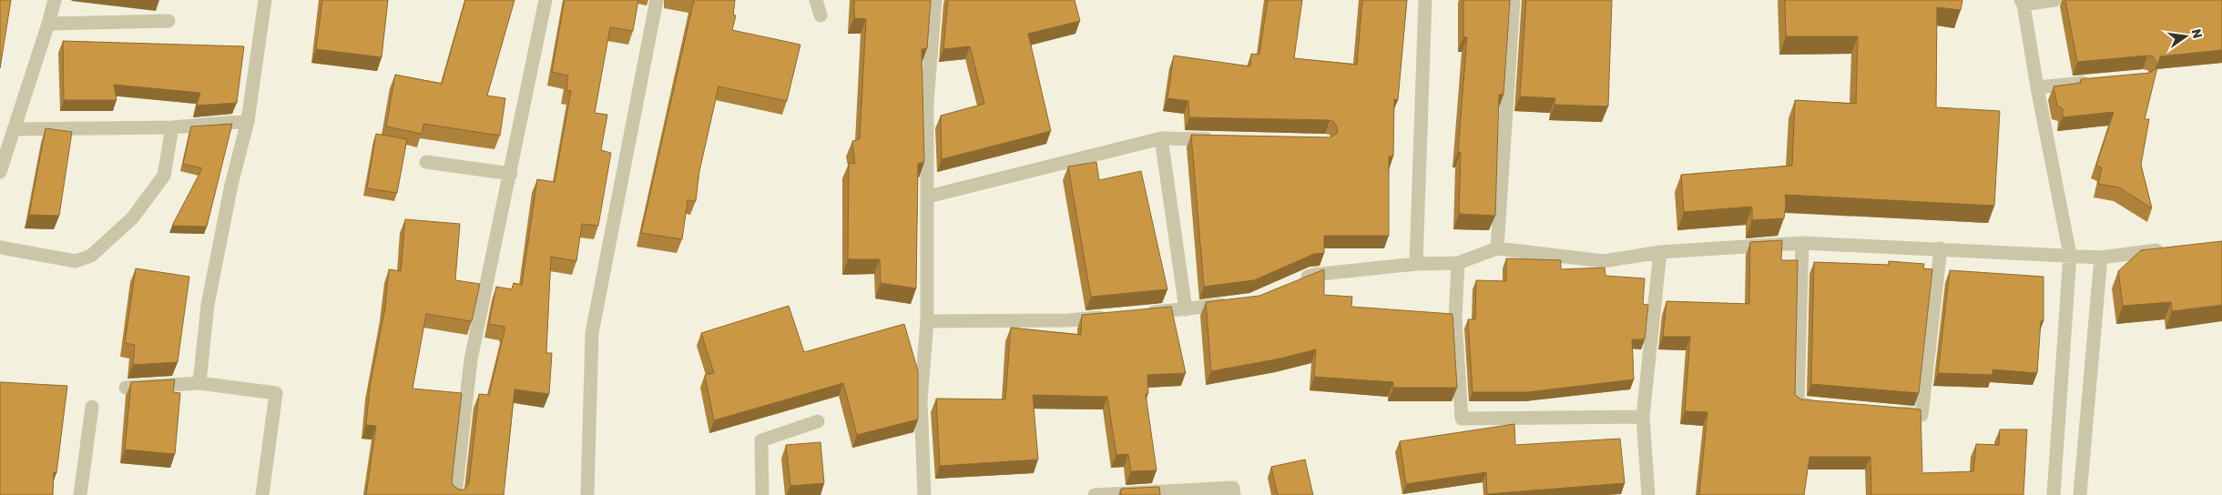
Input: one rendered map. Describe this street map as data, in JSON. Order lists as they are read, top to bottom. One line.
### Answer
{"north":"right"}
